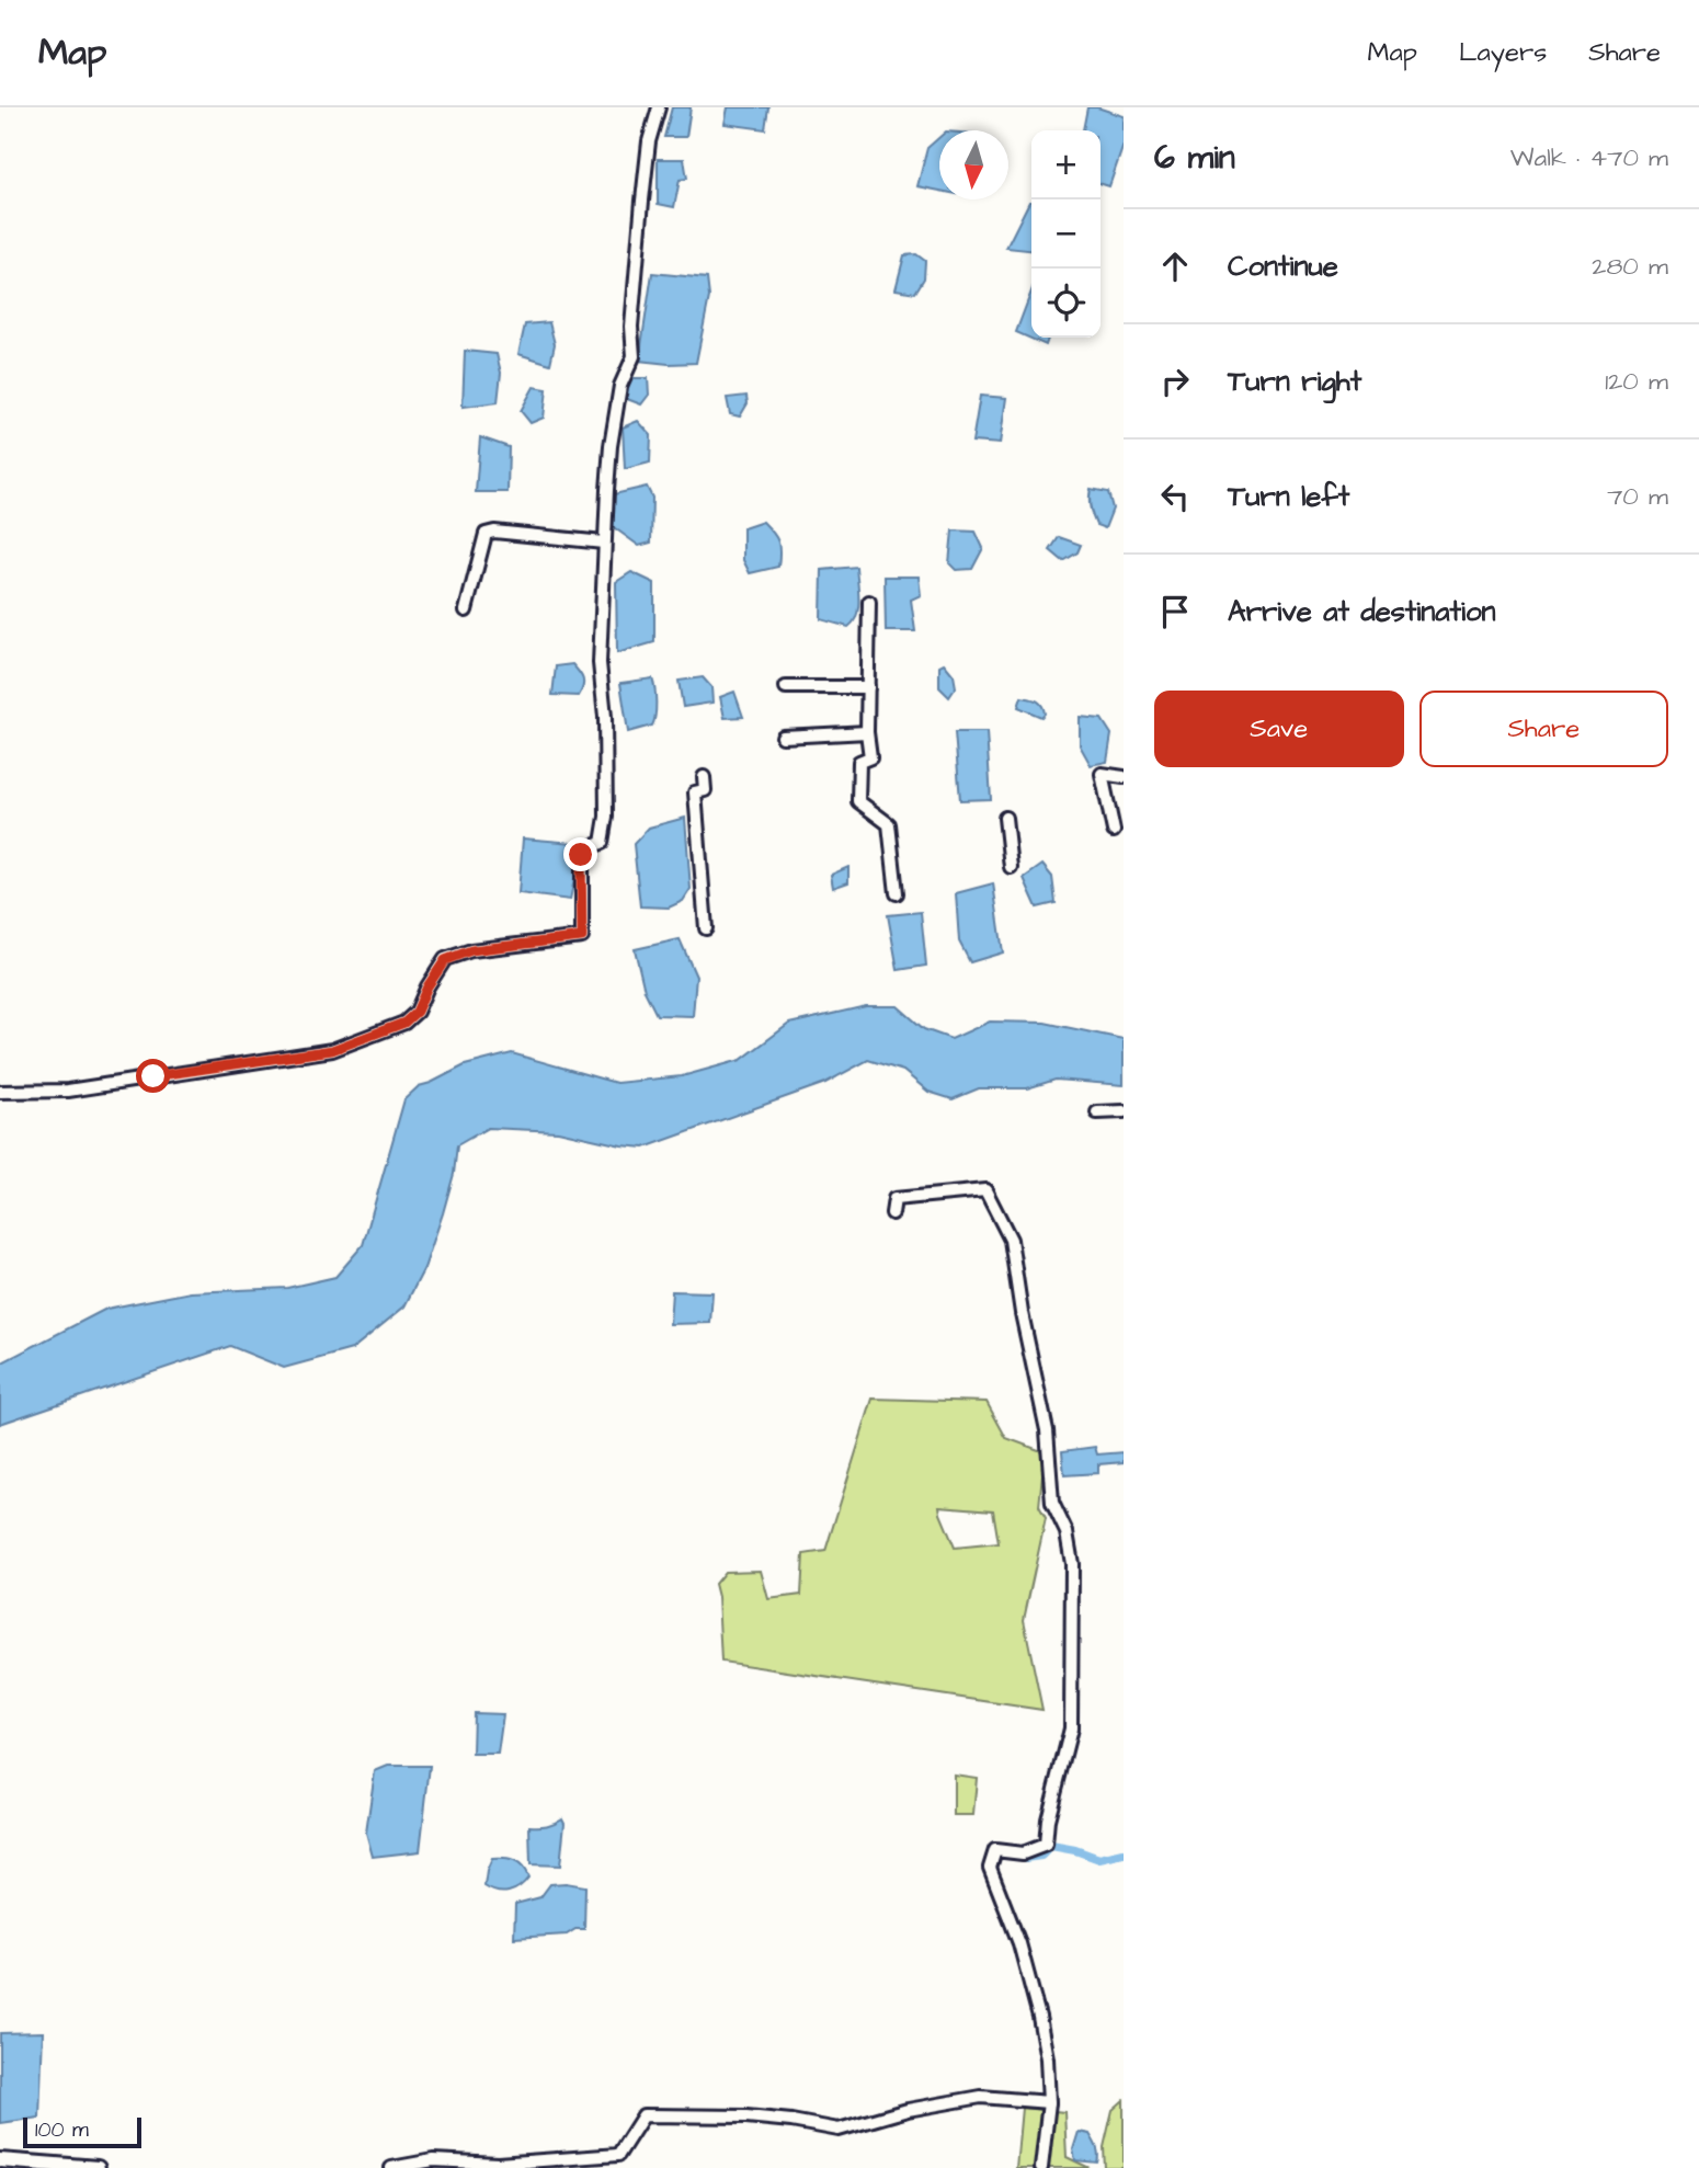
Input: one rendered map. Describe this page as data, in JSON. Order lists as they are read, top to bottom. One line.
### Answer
{"scale_bar":"100 m","north":"bottom","page":{"header":"Map","nav":["Map","Layers","Share"],"heading":["6 min","Walk · 470 m"],"map_buttons":["+","−"],"list":[["Continue","280 m"],["Turn right","120 m"],["Turn left","70 m"],"Arrive at destination"],"buttons":["Save","Share"],"scale":"100 m"}}
